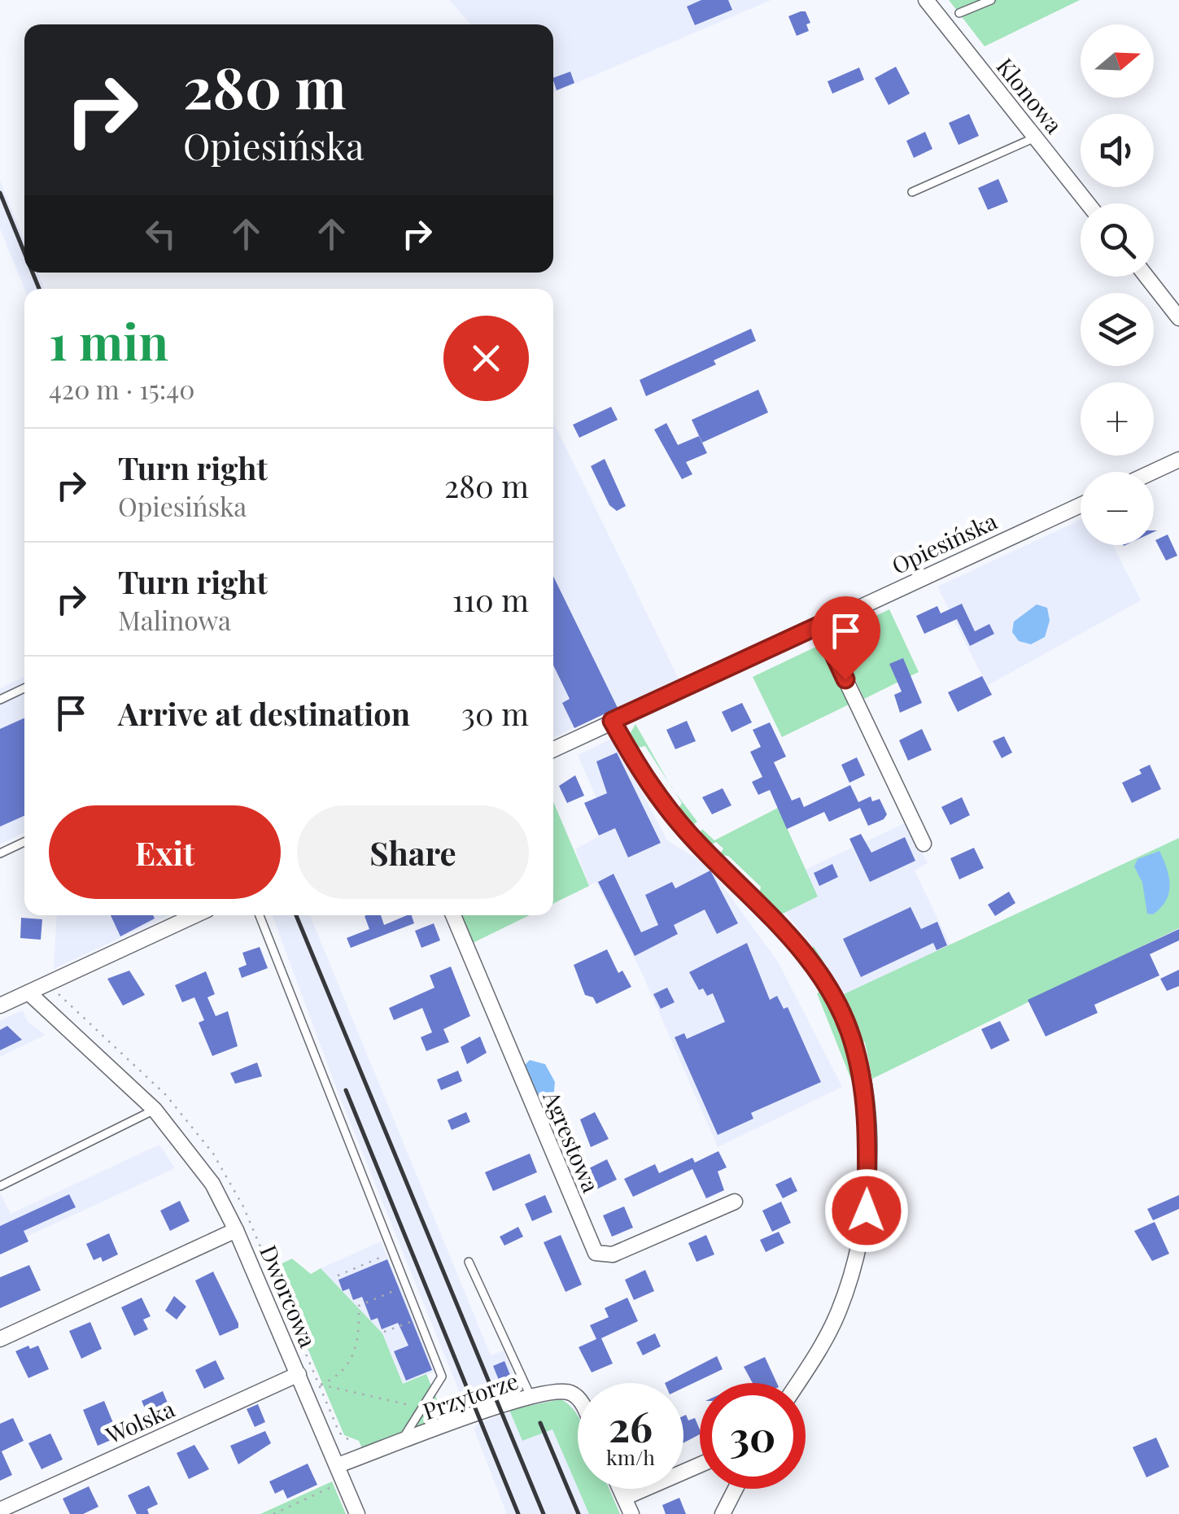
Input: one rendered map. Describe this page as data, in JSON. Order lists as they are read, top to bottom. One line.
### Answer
{"streets":{"street":["Klonowa","Opiesińska","Agrestowa","Dworcowa","Przytorze","Wolska"]},"crossings":[["Dworcowa","Przytorze"],["Dworcowa","Wolska"]],"north":"right","page":{"map_buttons":["+","−"],"turn":["280 m","Opiesińska"],"heading":["1 min","420 m · 15:40"],"list":[{"name":"Turn right","note":"Opiesińska","value":"280 m"},{"name":"Turn right","note":"Malinowa","value":"110 m"},{"name":"Arrive at destination","value":"30 m"}],"buttons":["Exit","Share"],"speed":"26 km/h","limit":"30"}}
